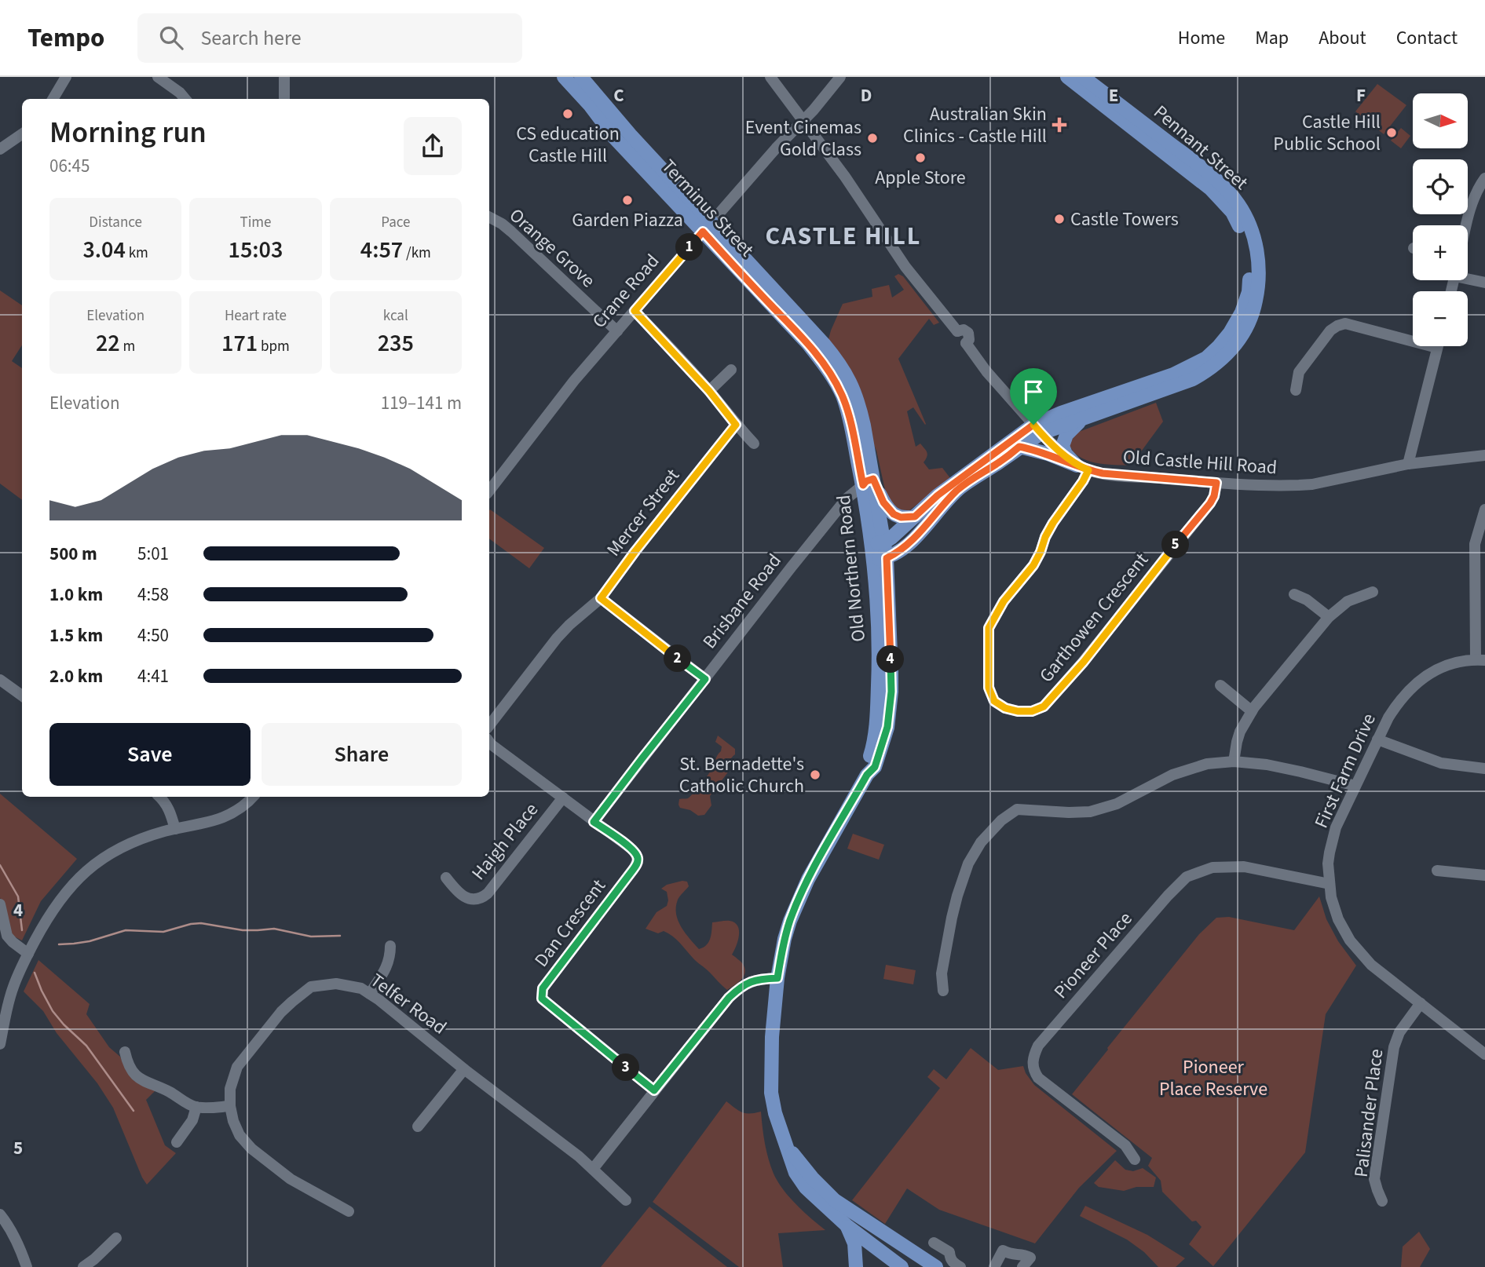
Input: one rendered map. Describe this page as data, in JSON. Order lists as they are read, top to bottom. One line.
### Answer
{"streets":{"main road":["Pennant Street","Terminus Street","Old Northern Road"],"street":["Orange Grove","Crane Road","Old Castle Hill Road","Mercer Street","Brisbane Road","Garthowen Crescent","First Farm Drive","Haigh Place","Dan Crescent","Pioneer Place","Telfer Road","Palisander Place"]},"crossings":[["Pennant Street","Old Castle Hill Road"],["Terminus Street","Crane Road"],["Terminus Street","Old Northern Road"],["Orange Grove","Crane Road"],["Crane Road","Old Castle Hill Road"],["Old Castle Hill Road","Garthowen Crescent"],["Old Northern Road","Brisbane Road"],["Brisbane Road","Dan Crescent"],["First Farm Drive","Pioneer Place"],["First Farm Drive","Palisander Place"]],"districts":["CASTLE HILL"],"parks":["Pioneer Place Reserve"],"places":{"other":["CS education Castle Hill","Castle Hill Public School","Event Cinemas Gold Class","Apple Store","Garden Piazza","Castle Towers","St. Bernadette's Catholic Church"],"health":["Australian Skin Clinics - Castle Hill"]},"north":"right","page":{"header":"Tempo","search":"Search here","nav":["Home","Map","About","Contact"],"map_buttons":["+","−"],"heading":["Morning run","06:45"],"stats":[["Distance","3.04 km"],["Time","15:03"],["Pace","4:57 /km"],["Elevation","22 m"],["Heart rate","171 bpm"],["kcal","235"]],"pins":["1","5","2","4","3"],"chart":["Elevation","119–141 m"],"list":[{"name":"500 m","note":"5:01"},{"name":"1.0 km","note":"4:58"},{"name":"1.5 km","note":"4:50"},{"name":"2.0 km","note":"4:41"}],"buttons":["Save","Share"]},"grid":{"columns":["C","D","E","F"],"rows":["4","5"]}}
